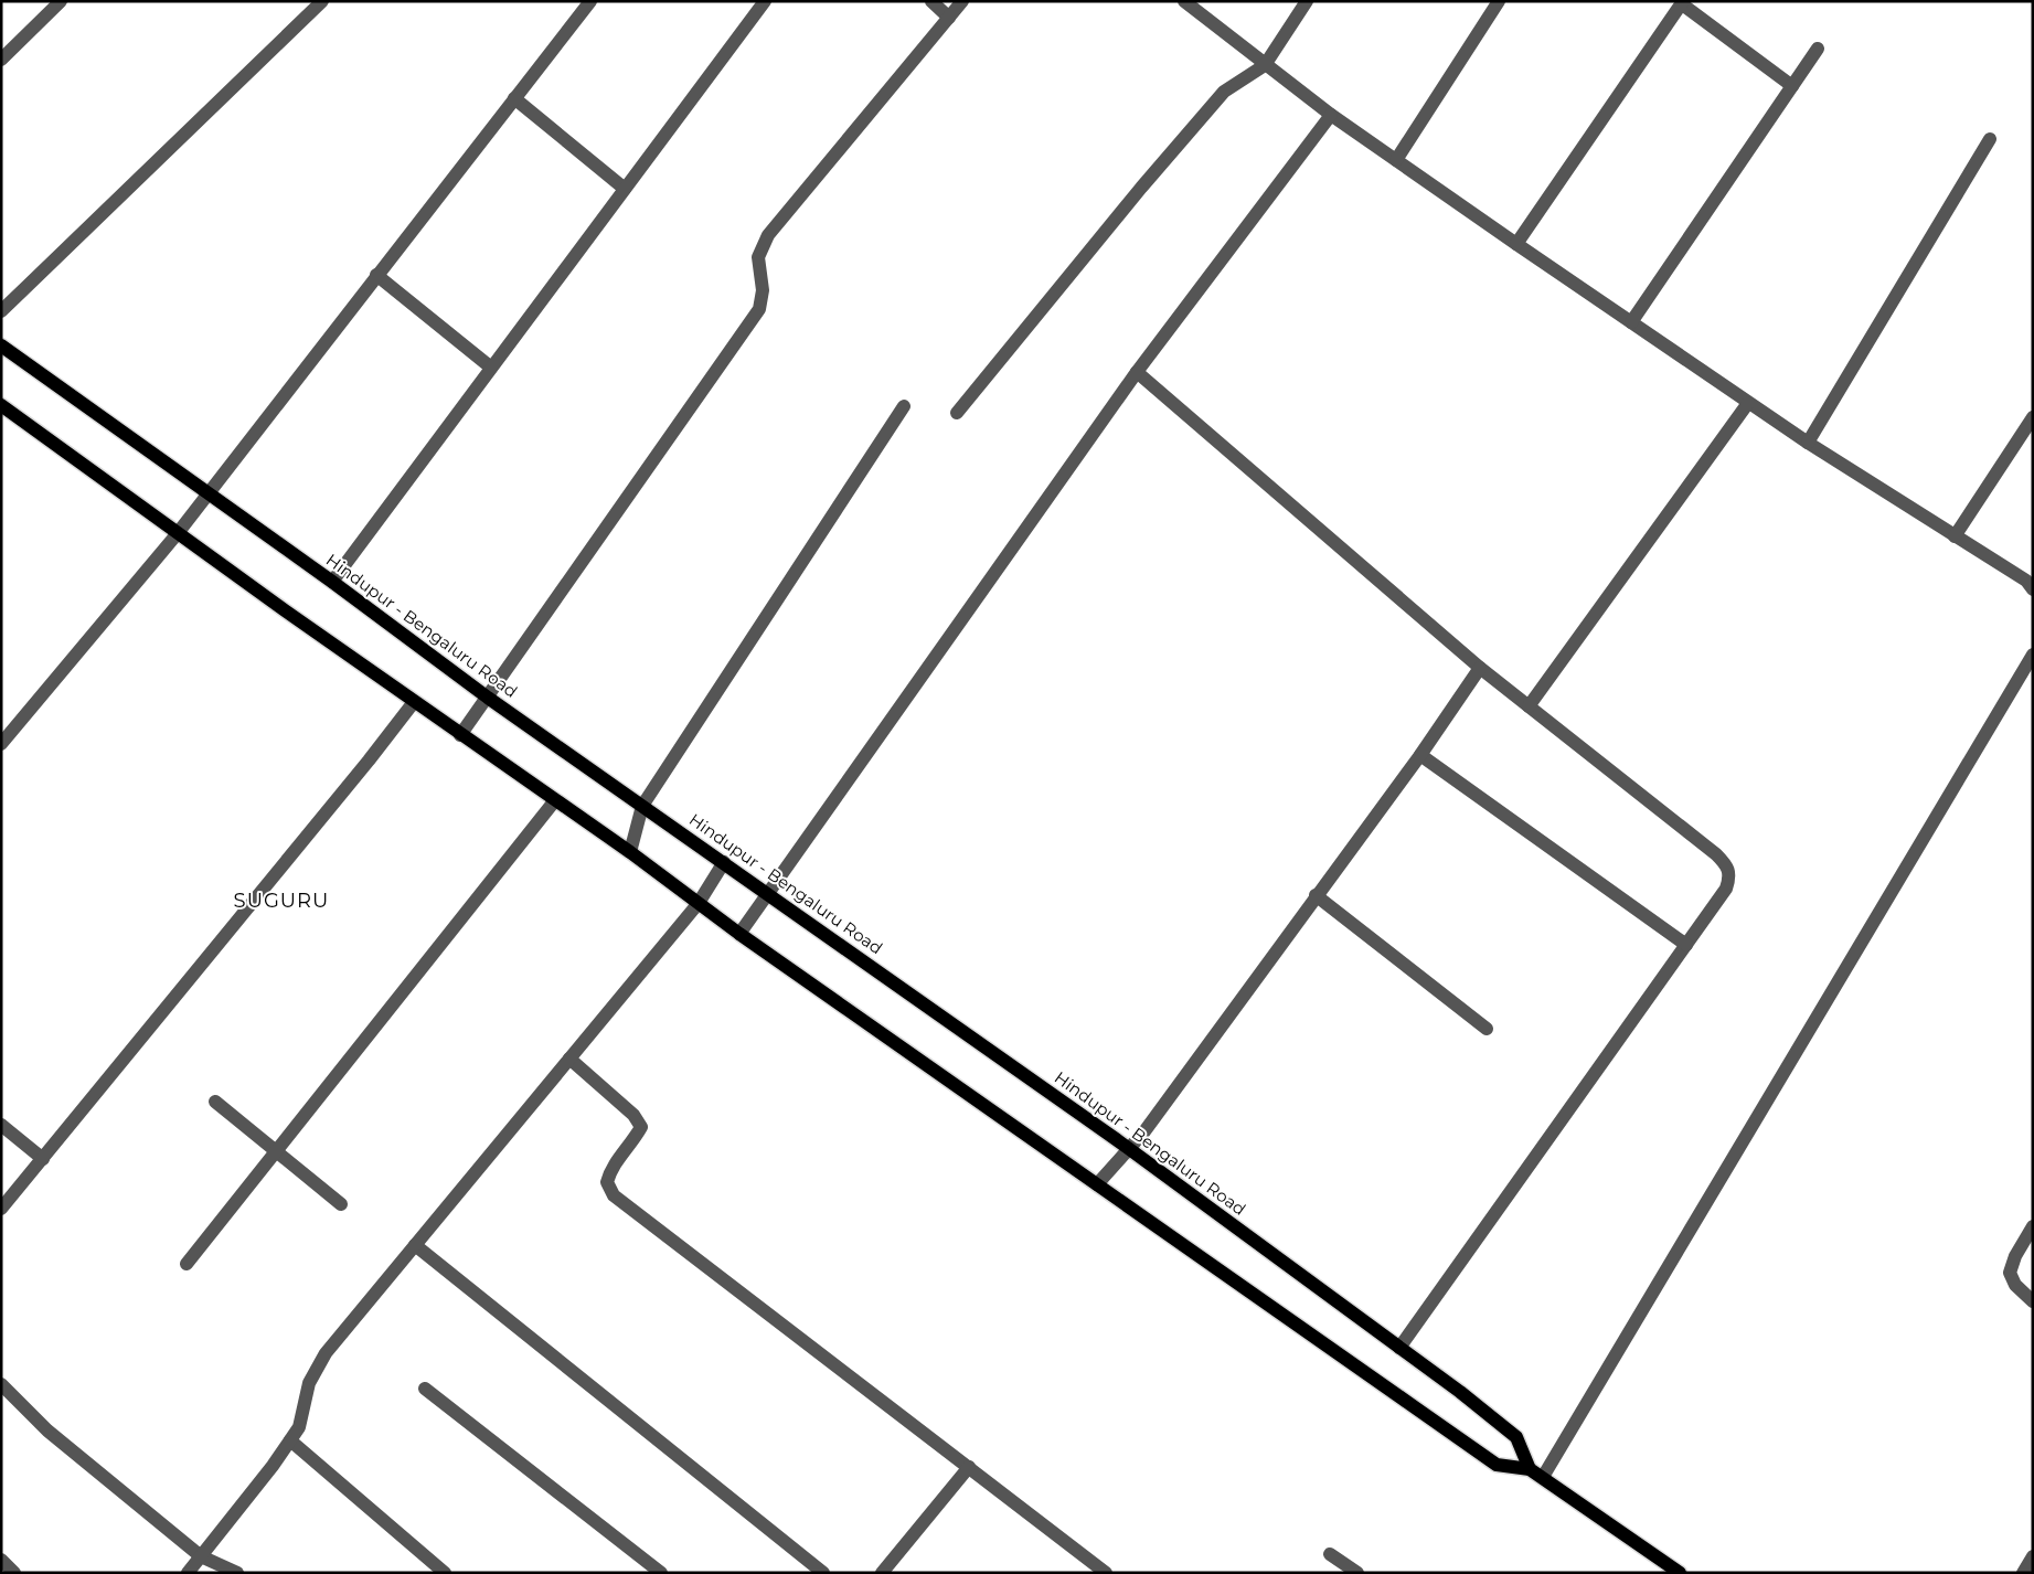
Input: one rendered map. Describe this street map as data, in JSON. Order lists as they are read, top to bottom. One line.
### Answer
{"streets":{"main road":["Hindupur - Bengaluru Road"]},"districts":["SUGURU"]}
